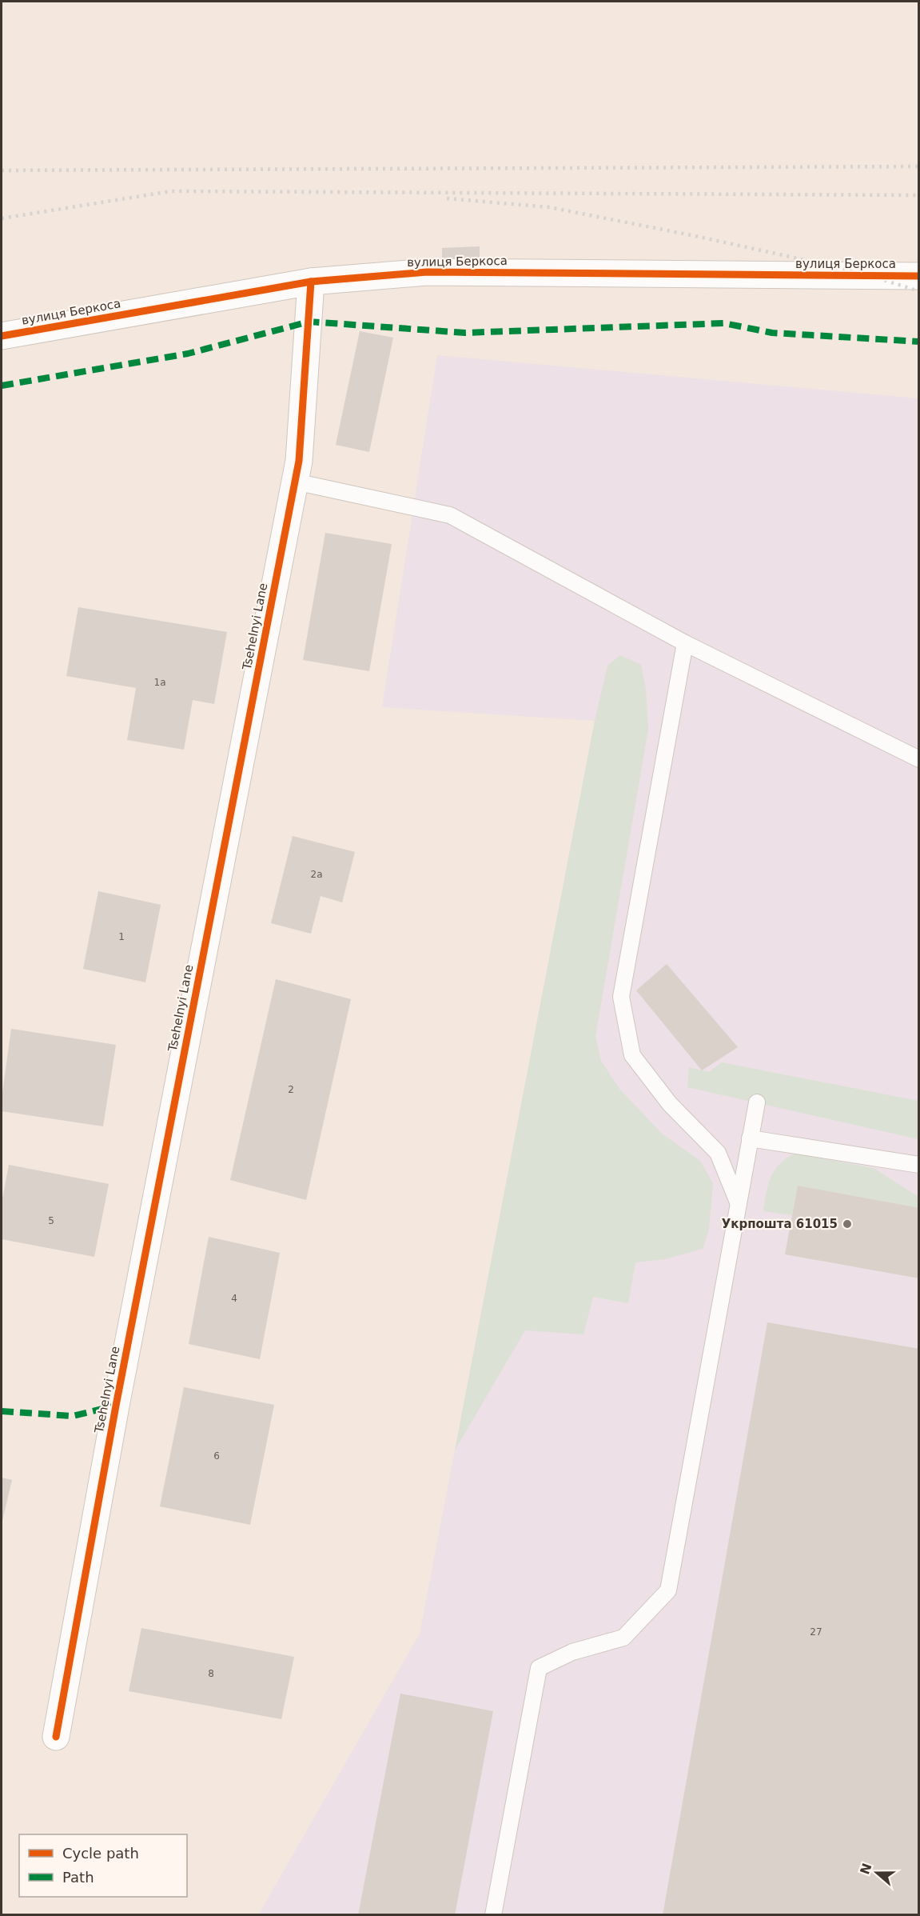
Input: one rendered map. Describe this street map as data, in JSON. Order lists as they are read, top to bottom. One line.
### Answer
{"streets":{"street":["вулиця Беркоса","Tsehelnyi Lane"]},"crossings":[["вулиця Беркоса","Tsehelnyi Lane"]],"places":["Укрпошта 61015"],"house_numbers":["1а","2а","1","2","5","4","6","27","8"],"legend":["Cycle path","Path"],"north":"left"}
